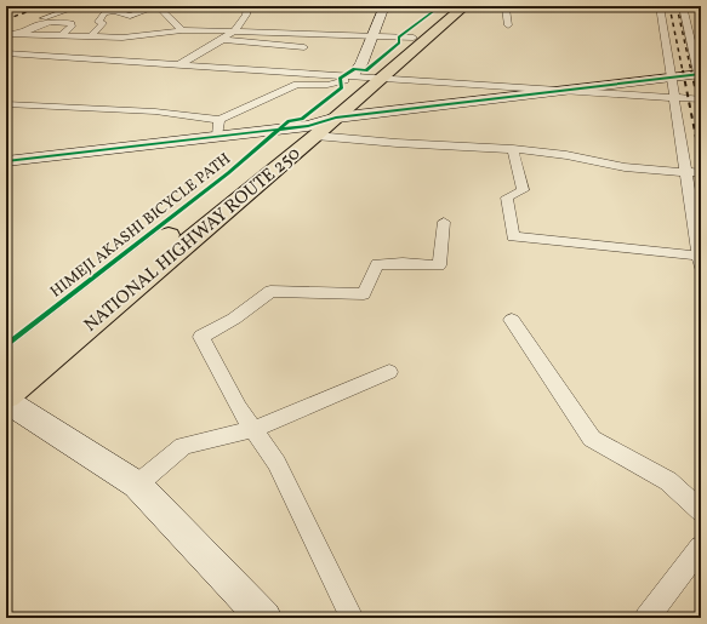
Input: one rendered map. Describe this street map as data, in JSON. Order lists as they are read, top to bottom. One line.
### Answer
{"streets":{"highway":["NATIONAL HIGHWAY ROUTE 250"],"cycle path":["HIMEJI AKASHI BICYCLE PATH"]}}
